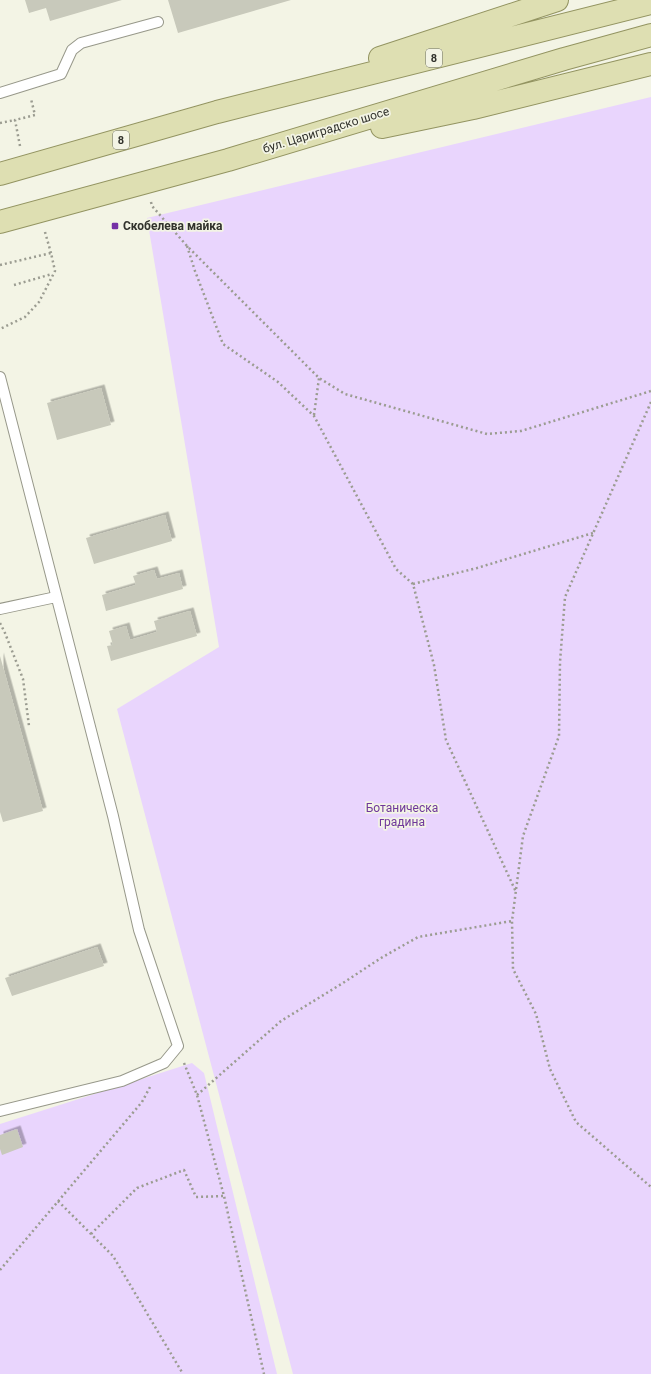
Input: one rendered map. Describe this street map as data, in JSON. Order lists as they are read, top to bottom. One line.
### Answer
{"streets":{"main road":["8","бул. Цариградско шосе"]},"parks":["Ботаническа градина"],"places":{"transit":["Скобелева майка"]}}
